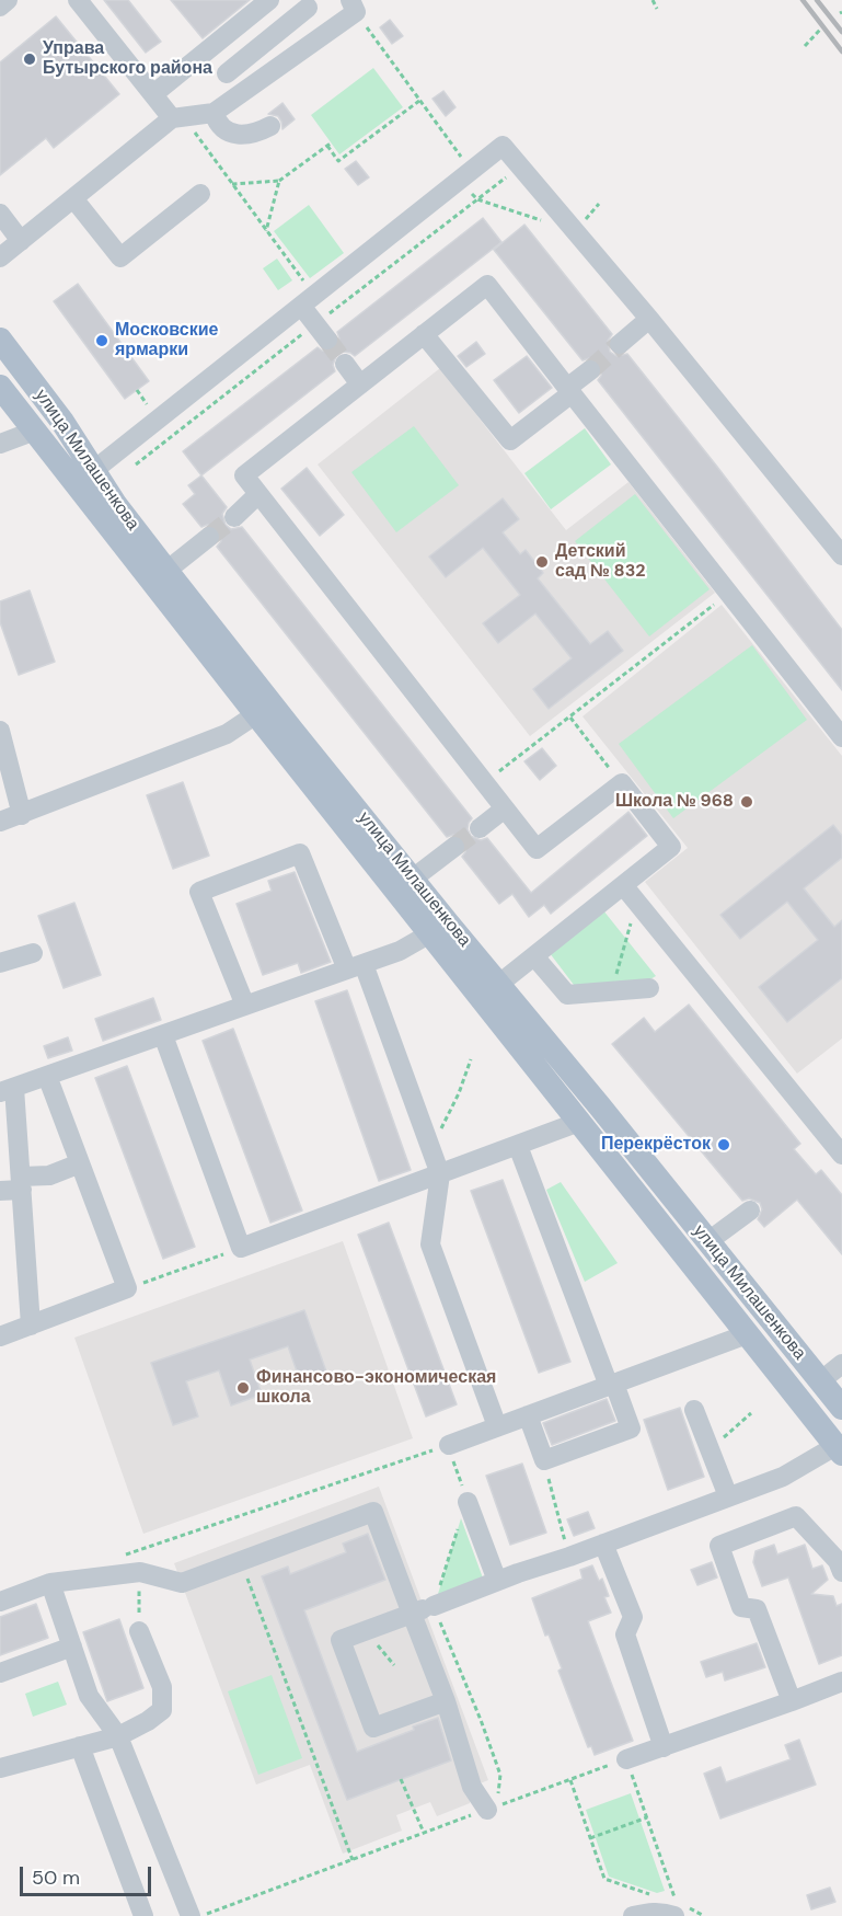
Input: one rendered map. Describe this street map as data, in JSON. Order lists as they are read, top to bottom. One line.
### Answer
{"streets":{"main road":["улица Милашенкова"]},"places":["Управа Бутырского района","Московские ярмарки","Детский сад № 832","Школа № 968","Перекрёсток","Финансово-экономическая школа"],"scale_bar":"50 m"}
